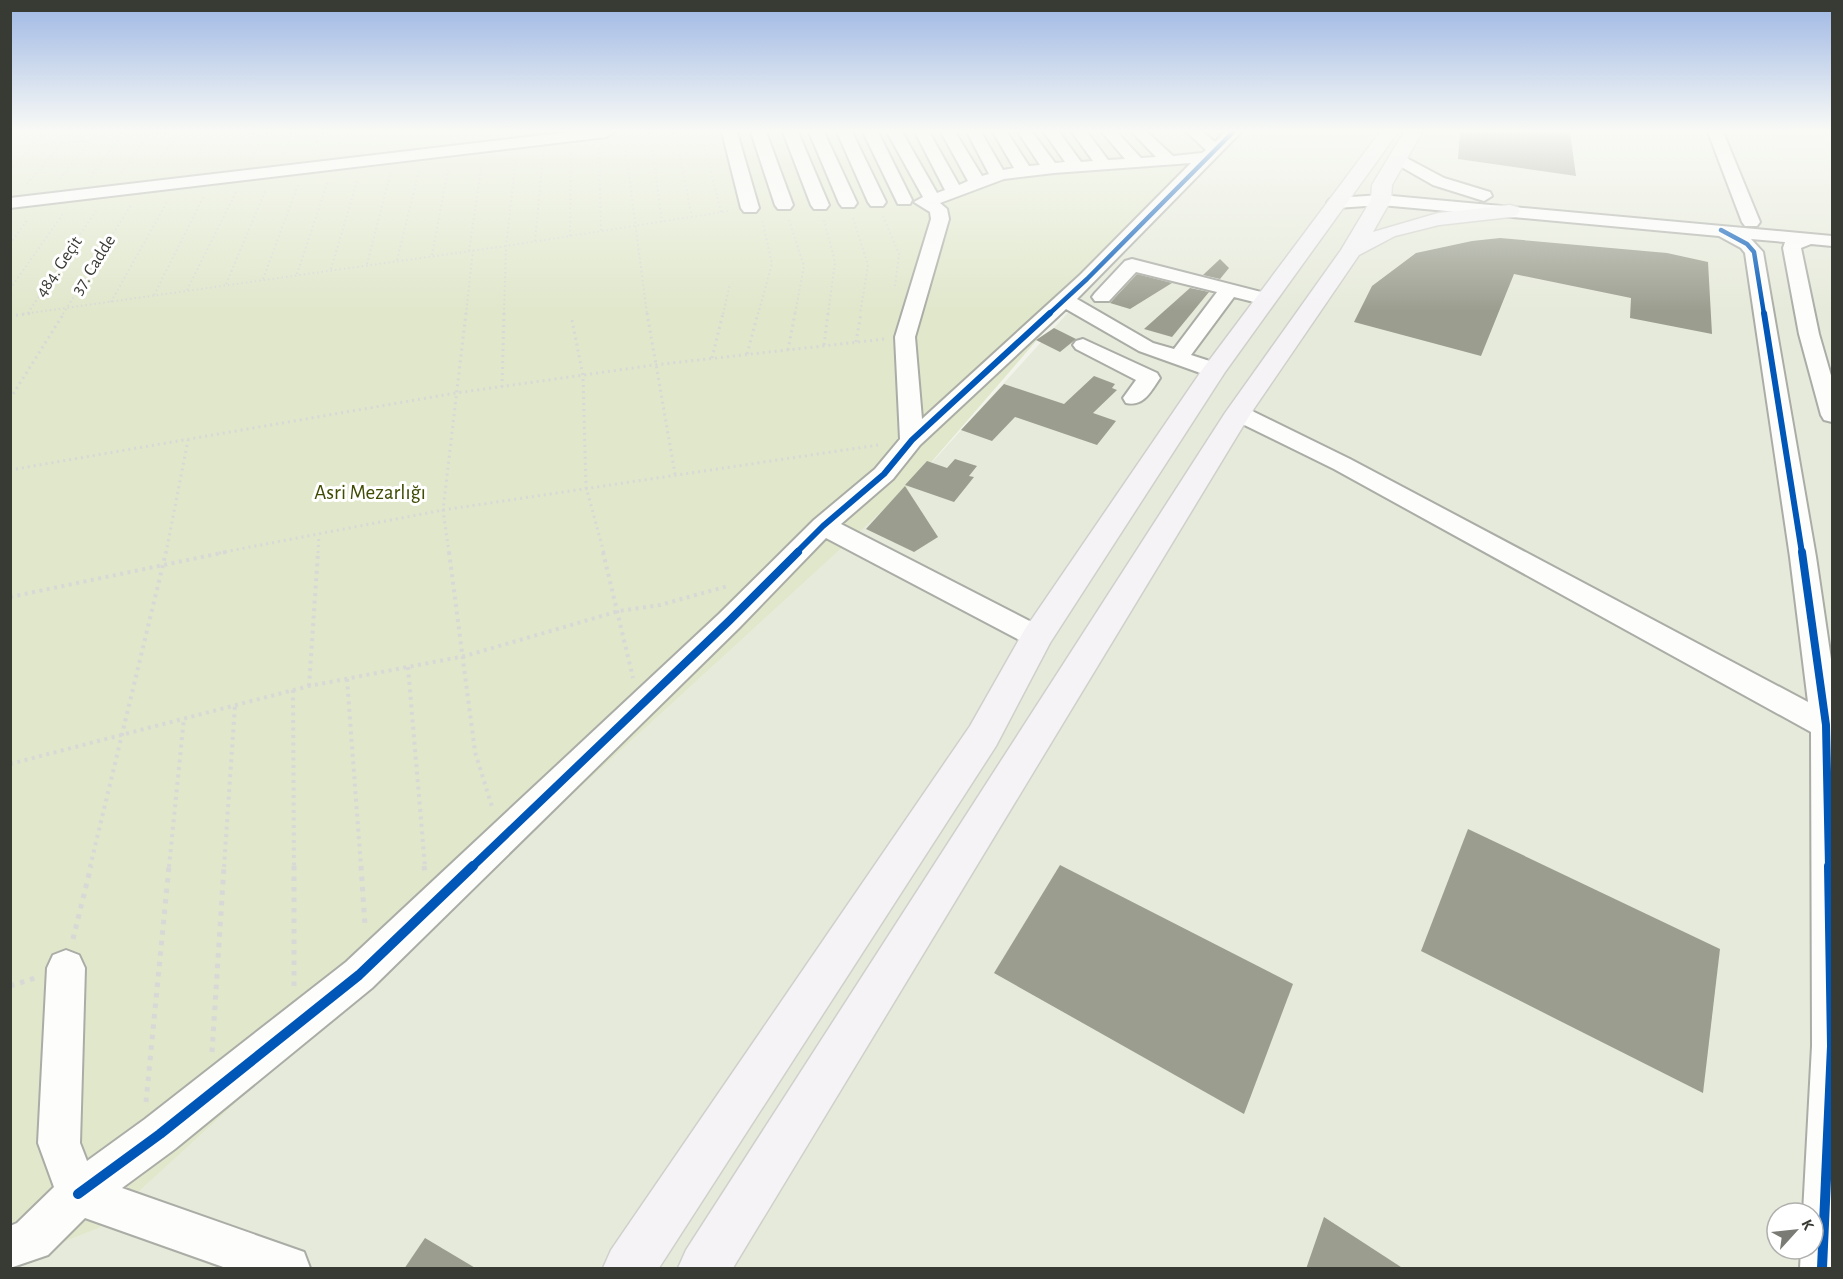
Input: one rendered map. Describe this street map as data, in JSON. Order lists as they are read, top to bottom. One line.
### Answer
{"streets":{"path":["37. Cadde","484. Geçit"]},"parks":["Asri Mezarlığı"],"north":"top right"}
